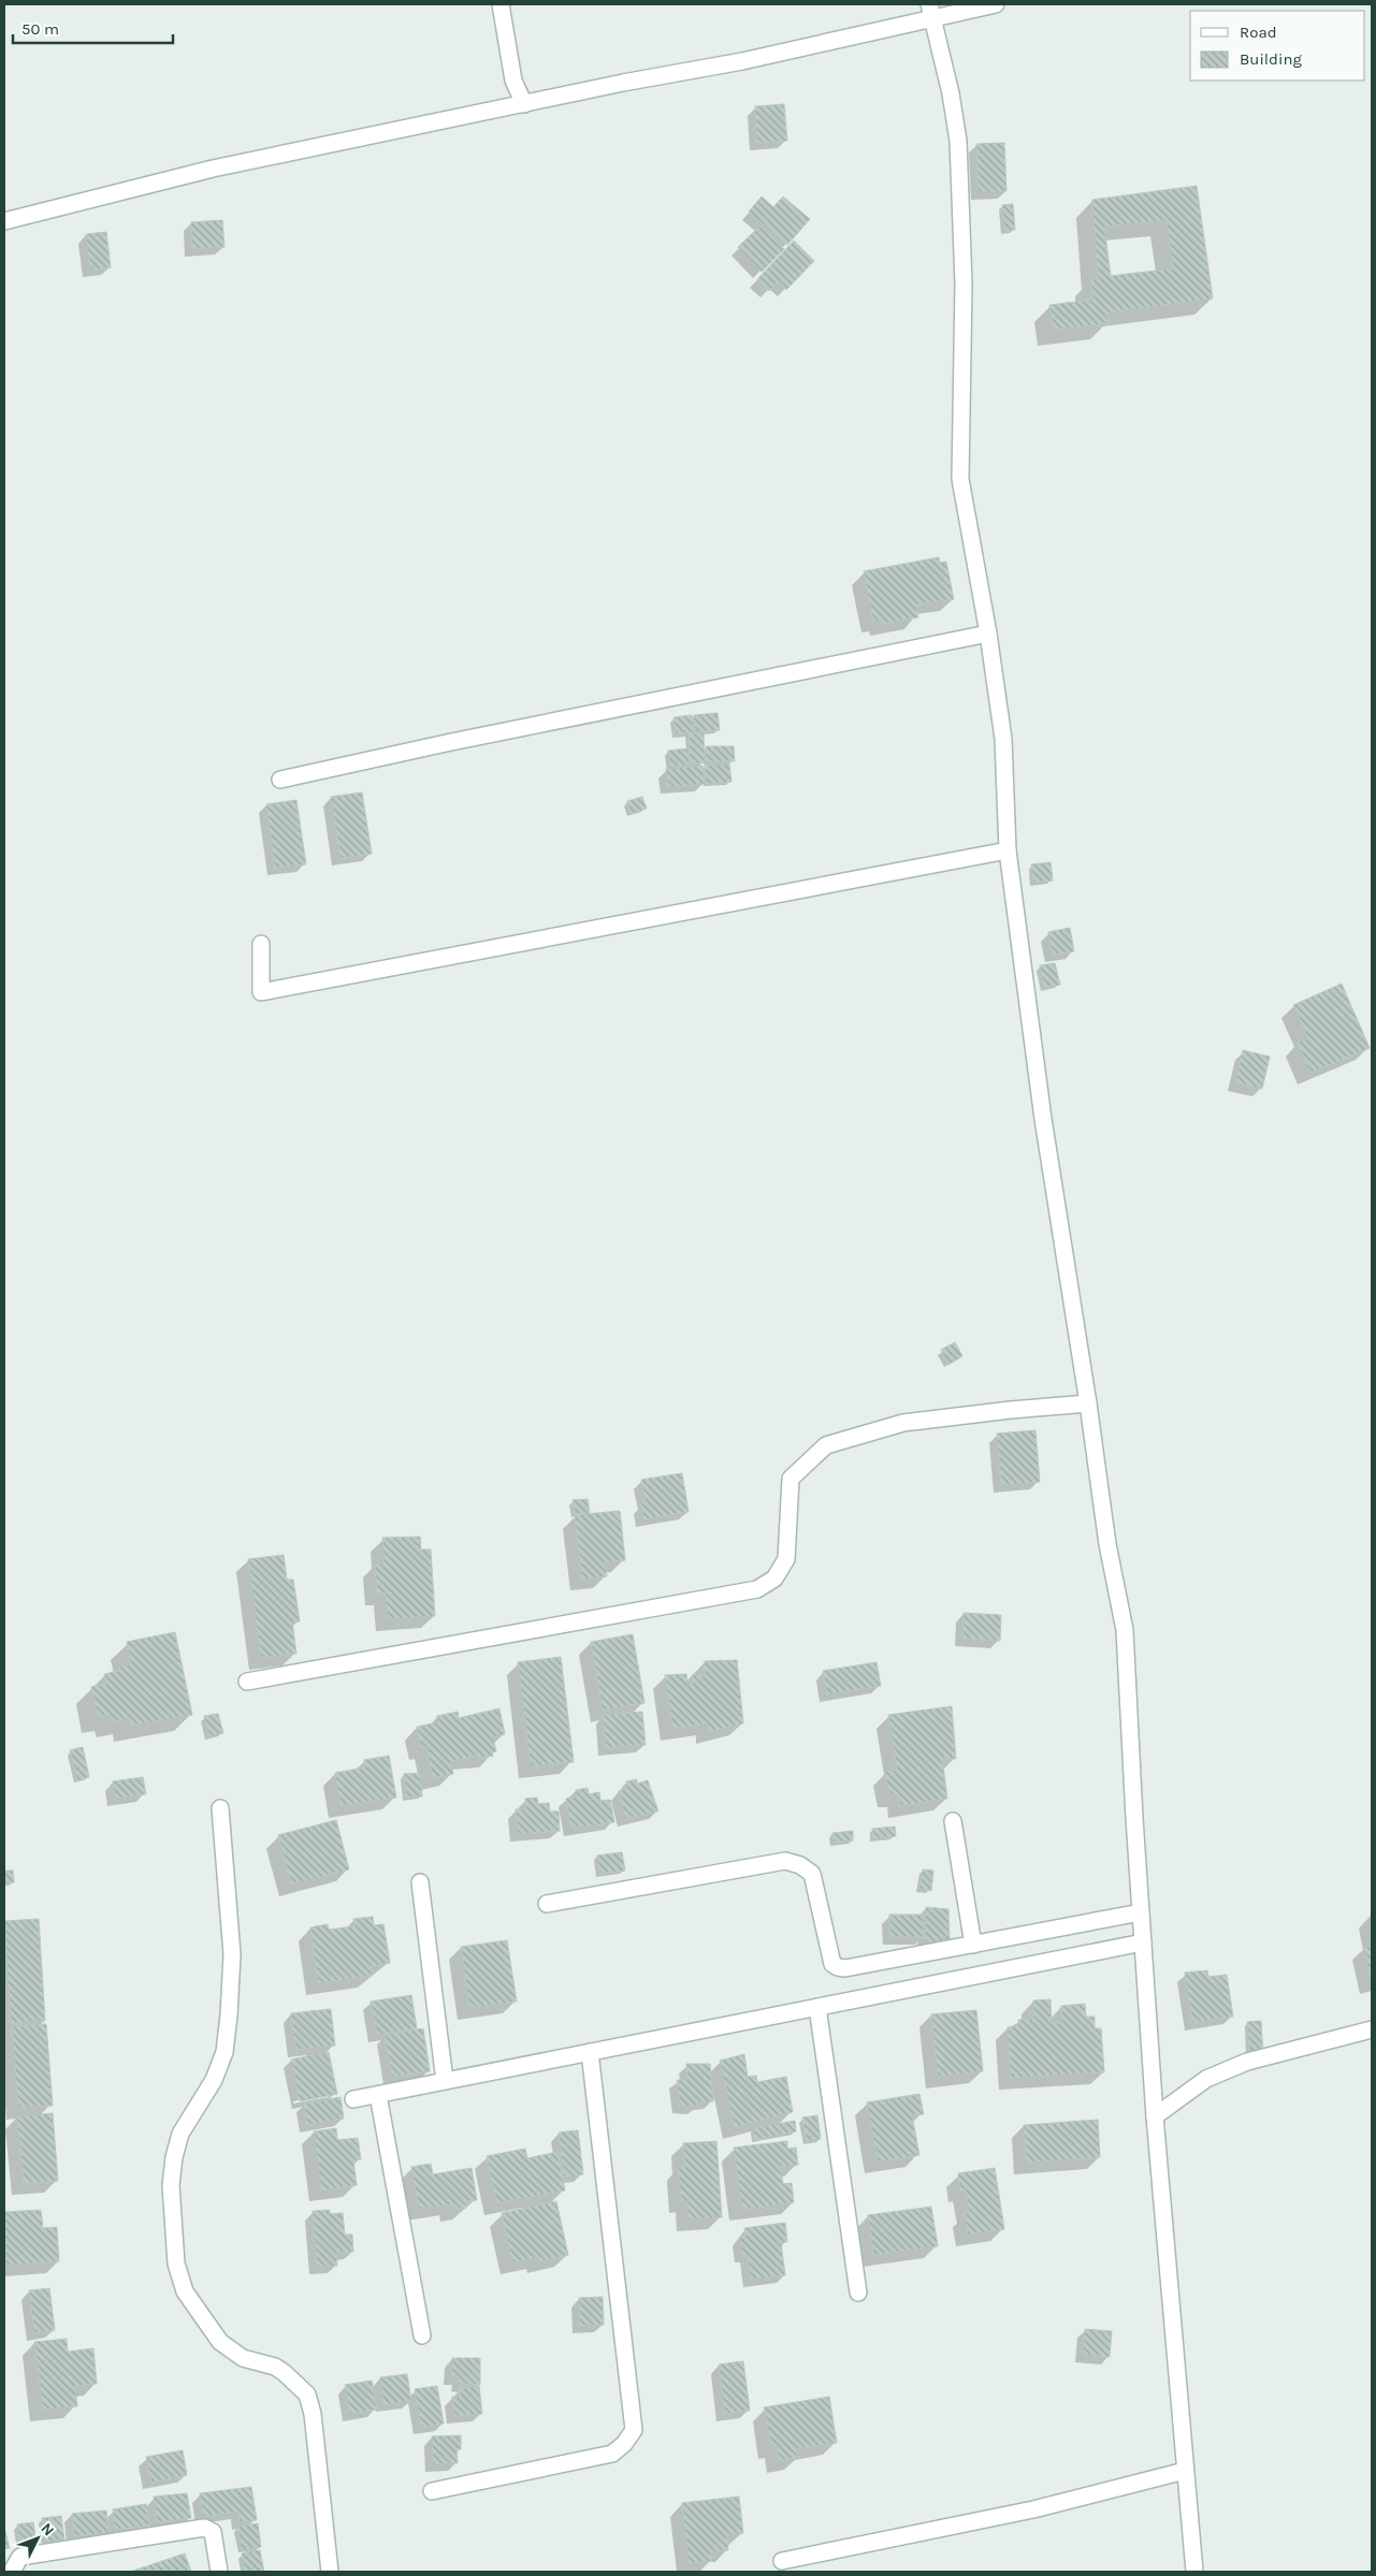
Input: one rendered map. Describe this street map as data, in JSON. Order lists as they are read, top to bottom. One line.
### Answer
{"legend":["Road","Building"],"scale_bar":"50 m","north":"top right"}
